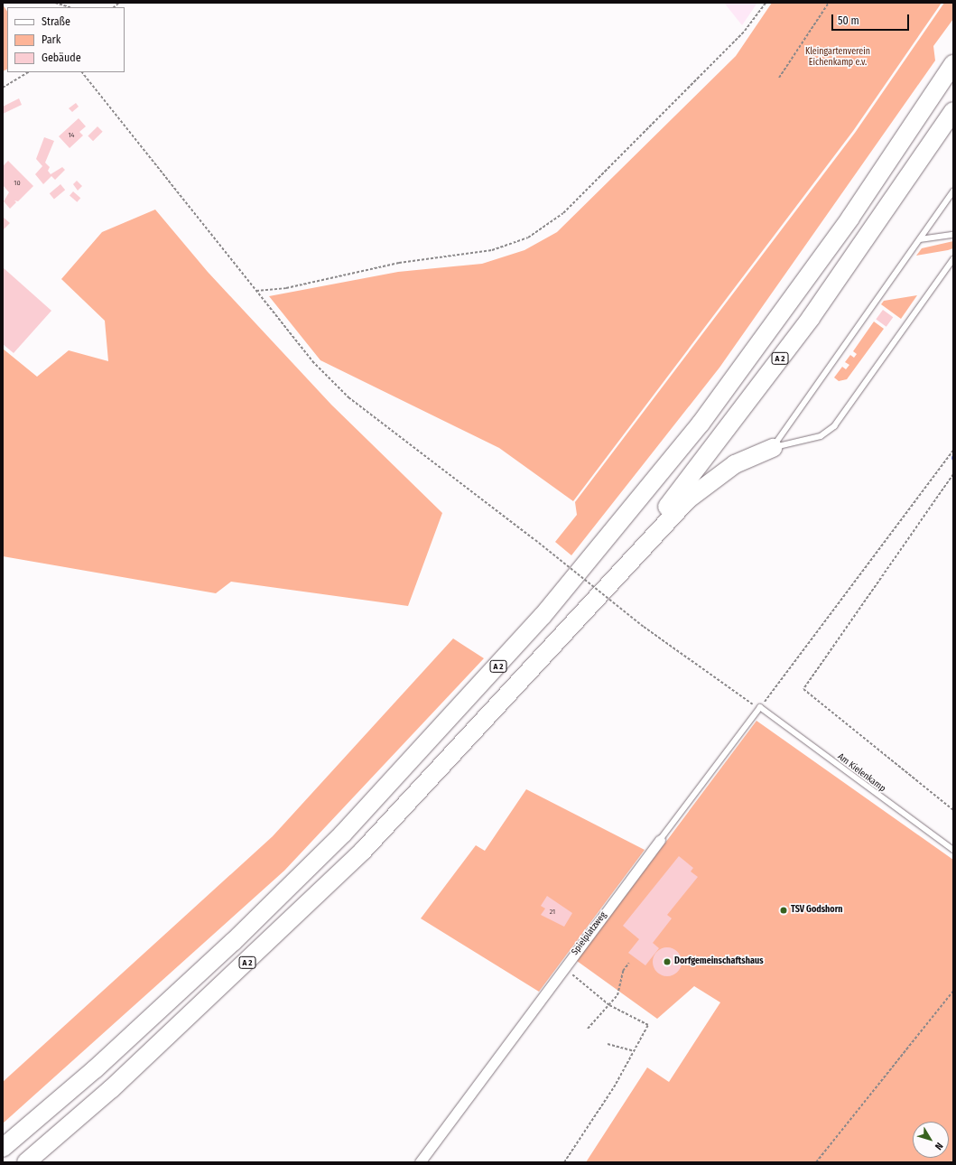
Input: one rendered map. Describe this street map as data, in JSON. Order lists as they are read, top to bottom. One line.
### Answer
{"streets":{"highway":["A 2"],"street":["Spielplatzweg"],"lane":["Am Kielenkamp"]},"crossings":[["Am Kielenkamp","Spielplatzweg"]],"parks":["Kleingartenverein Eichenkamp e.v."],"places":["TSV Godshorn","Dorfgemeinschaftshaus"],"house_numbers":["14","10","21"],"legend":["Straße","Park","Gebäude"],"scale_bar":"50 m","north":"bottom right"}
